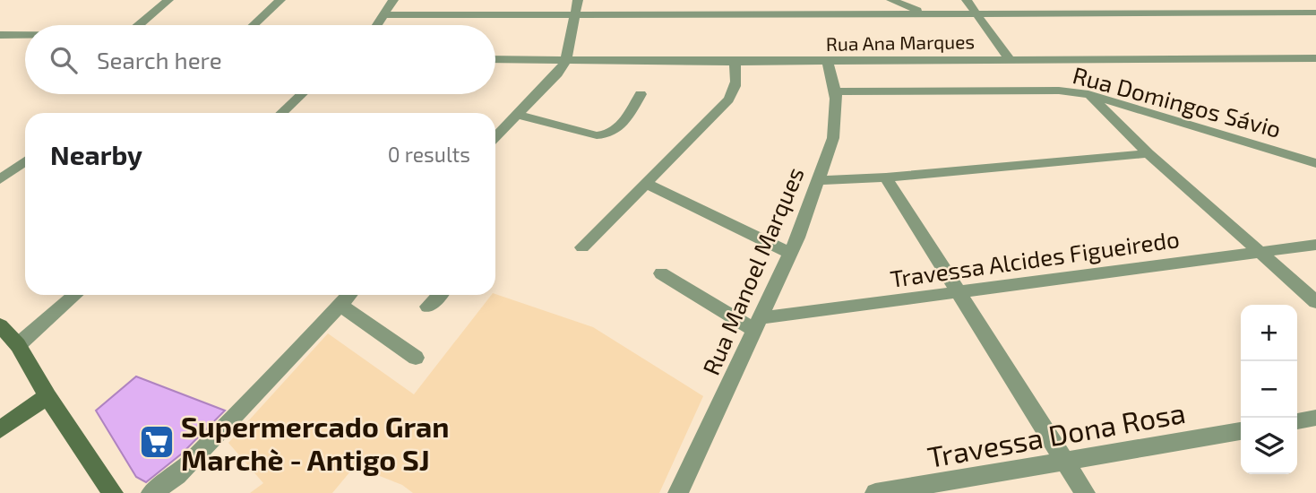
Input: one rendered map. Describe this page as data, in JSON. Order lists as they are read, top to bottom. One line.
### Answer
{"streets":{"street":["Rua Ana Marques","Rua Domingos Sávio","Travessa Alcides Figueiredo","Rua Manoel Marques","Travessa Dona Rosa"]},"crossings":[["Rua Ana Marques","Rua Manoel Marques"],["Rua Domingos Sávio","Rua Manoel Marques"],["Travessa Alcides Figueiredo","Rua Manoel Marques"]],"places":{"supermarket":["Supermercado Gran Marchè - Antigo SJ"]},"page":{"search":"Search here","heading":["Nearby","0 results"],"map_buttons":["+","−"]}}
